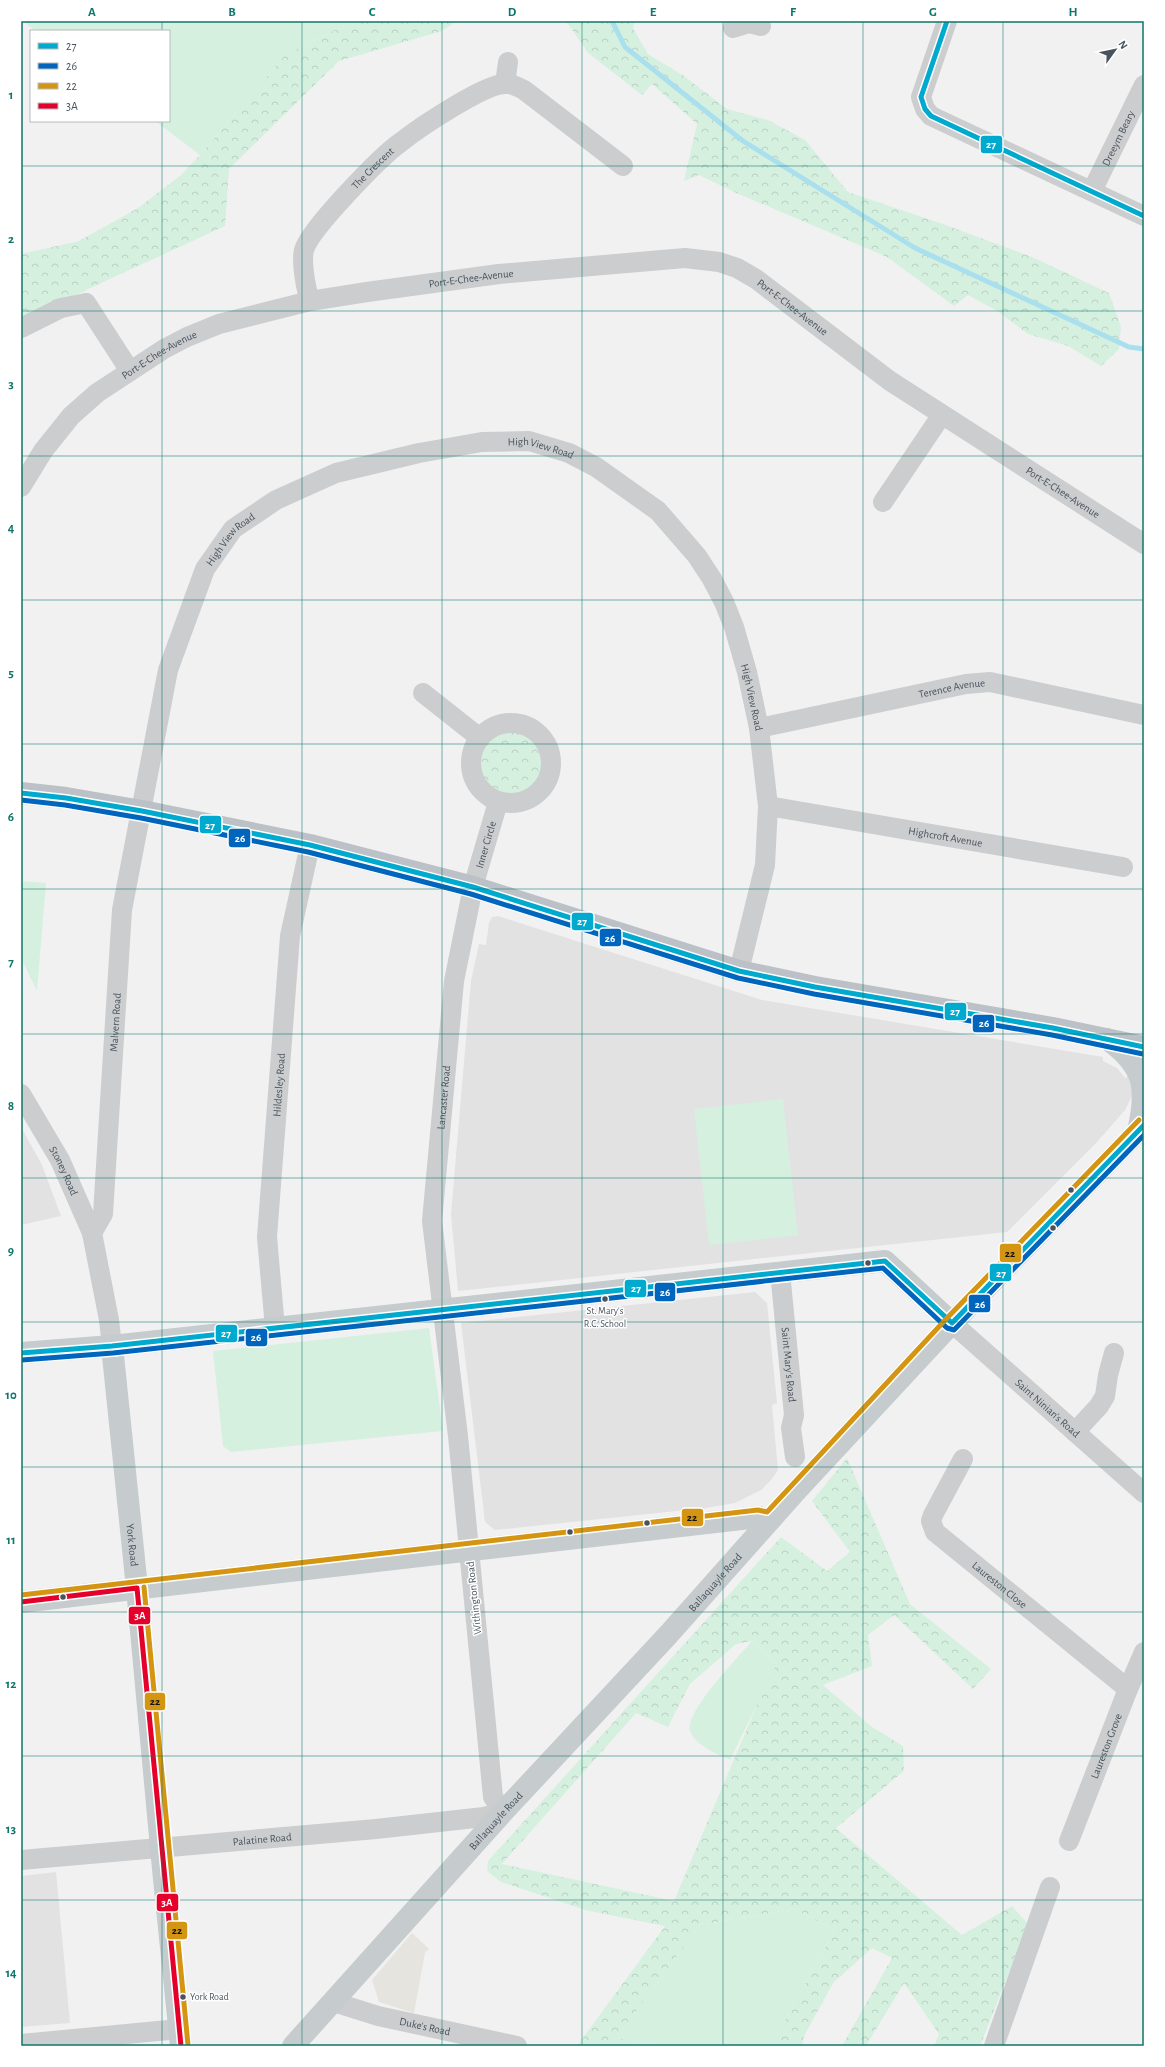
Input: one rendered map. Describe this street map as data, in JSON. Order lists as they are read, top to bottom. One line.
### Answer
{"streets":{"main road":["York Road","Ballaquayle Road"],"street":["Dreeym Beary","The Crescent","Port-E-Chee-Avenue","High View Road","Terence Avenue","Highcroft Avenue","Inner Circle","Malvern Road","Hildesley Road","Lancaster Road","Stoney Road","Saint Mary's Road","Saint Ninian's Road","Laureston Close","Withington Road","Laureston Grove","Palatine Road","Duke's Road"]},"crossings":[["The Crescent","Port-E-Chee-Avenue"],["High View Road","Terence Avenue"],["High View Road","Highcroft Avenue"],["High View Road","Malvern Road"],["Inner Circle","Lancaster Road"],["Malvern Road","Stoney Road"],["Lancaster Road","Withington Road"],["Stoney Road","York Road"],["Saint Ninian's Road","Ballaquayle Road"],["York Road","Palatine Road"],["Ballaquayle Road","Withington Road"],["Ballaquayle Road","Palatine Road"],["Ballaquayle Road","Duke's Road"],["Laureston Close","Laureston Grove"],["Withington Road","Palatine Road"]],"places":["St. Mary's R.C. School","York Road"],"lines":["transit line 27","transit line 26","transit line 22","transit line 3A"],"legend":["27","26","22","3A"],"north":"top right","grid":{"columns":["A","B","C","D","E","F","G","H"],"rows":["1","2","3","4","5","6","7","8","9","10","11","12","13","14"]}}
